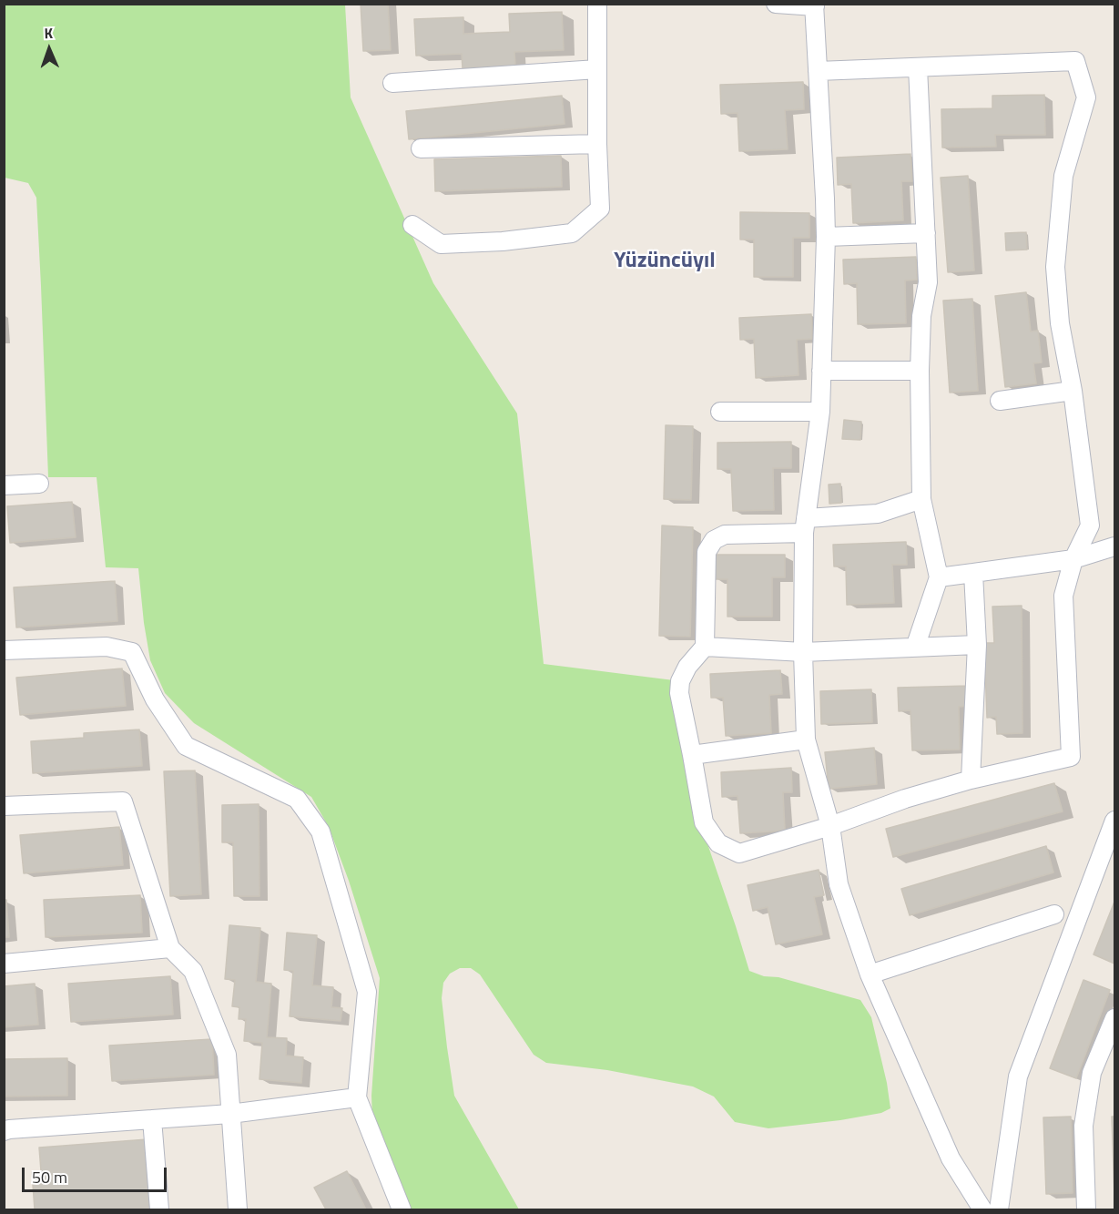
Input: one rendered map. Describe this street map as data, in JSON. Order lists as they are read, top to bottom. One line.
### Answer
{"districts":["Yüzüncüyıl"],"scale_bar":"50 m","north":"top"}
